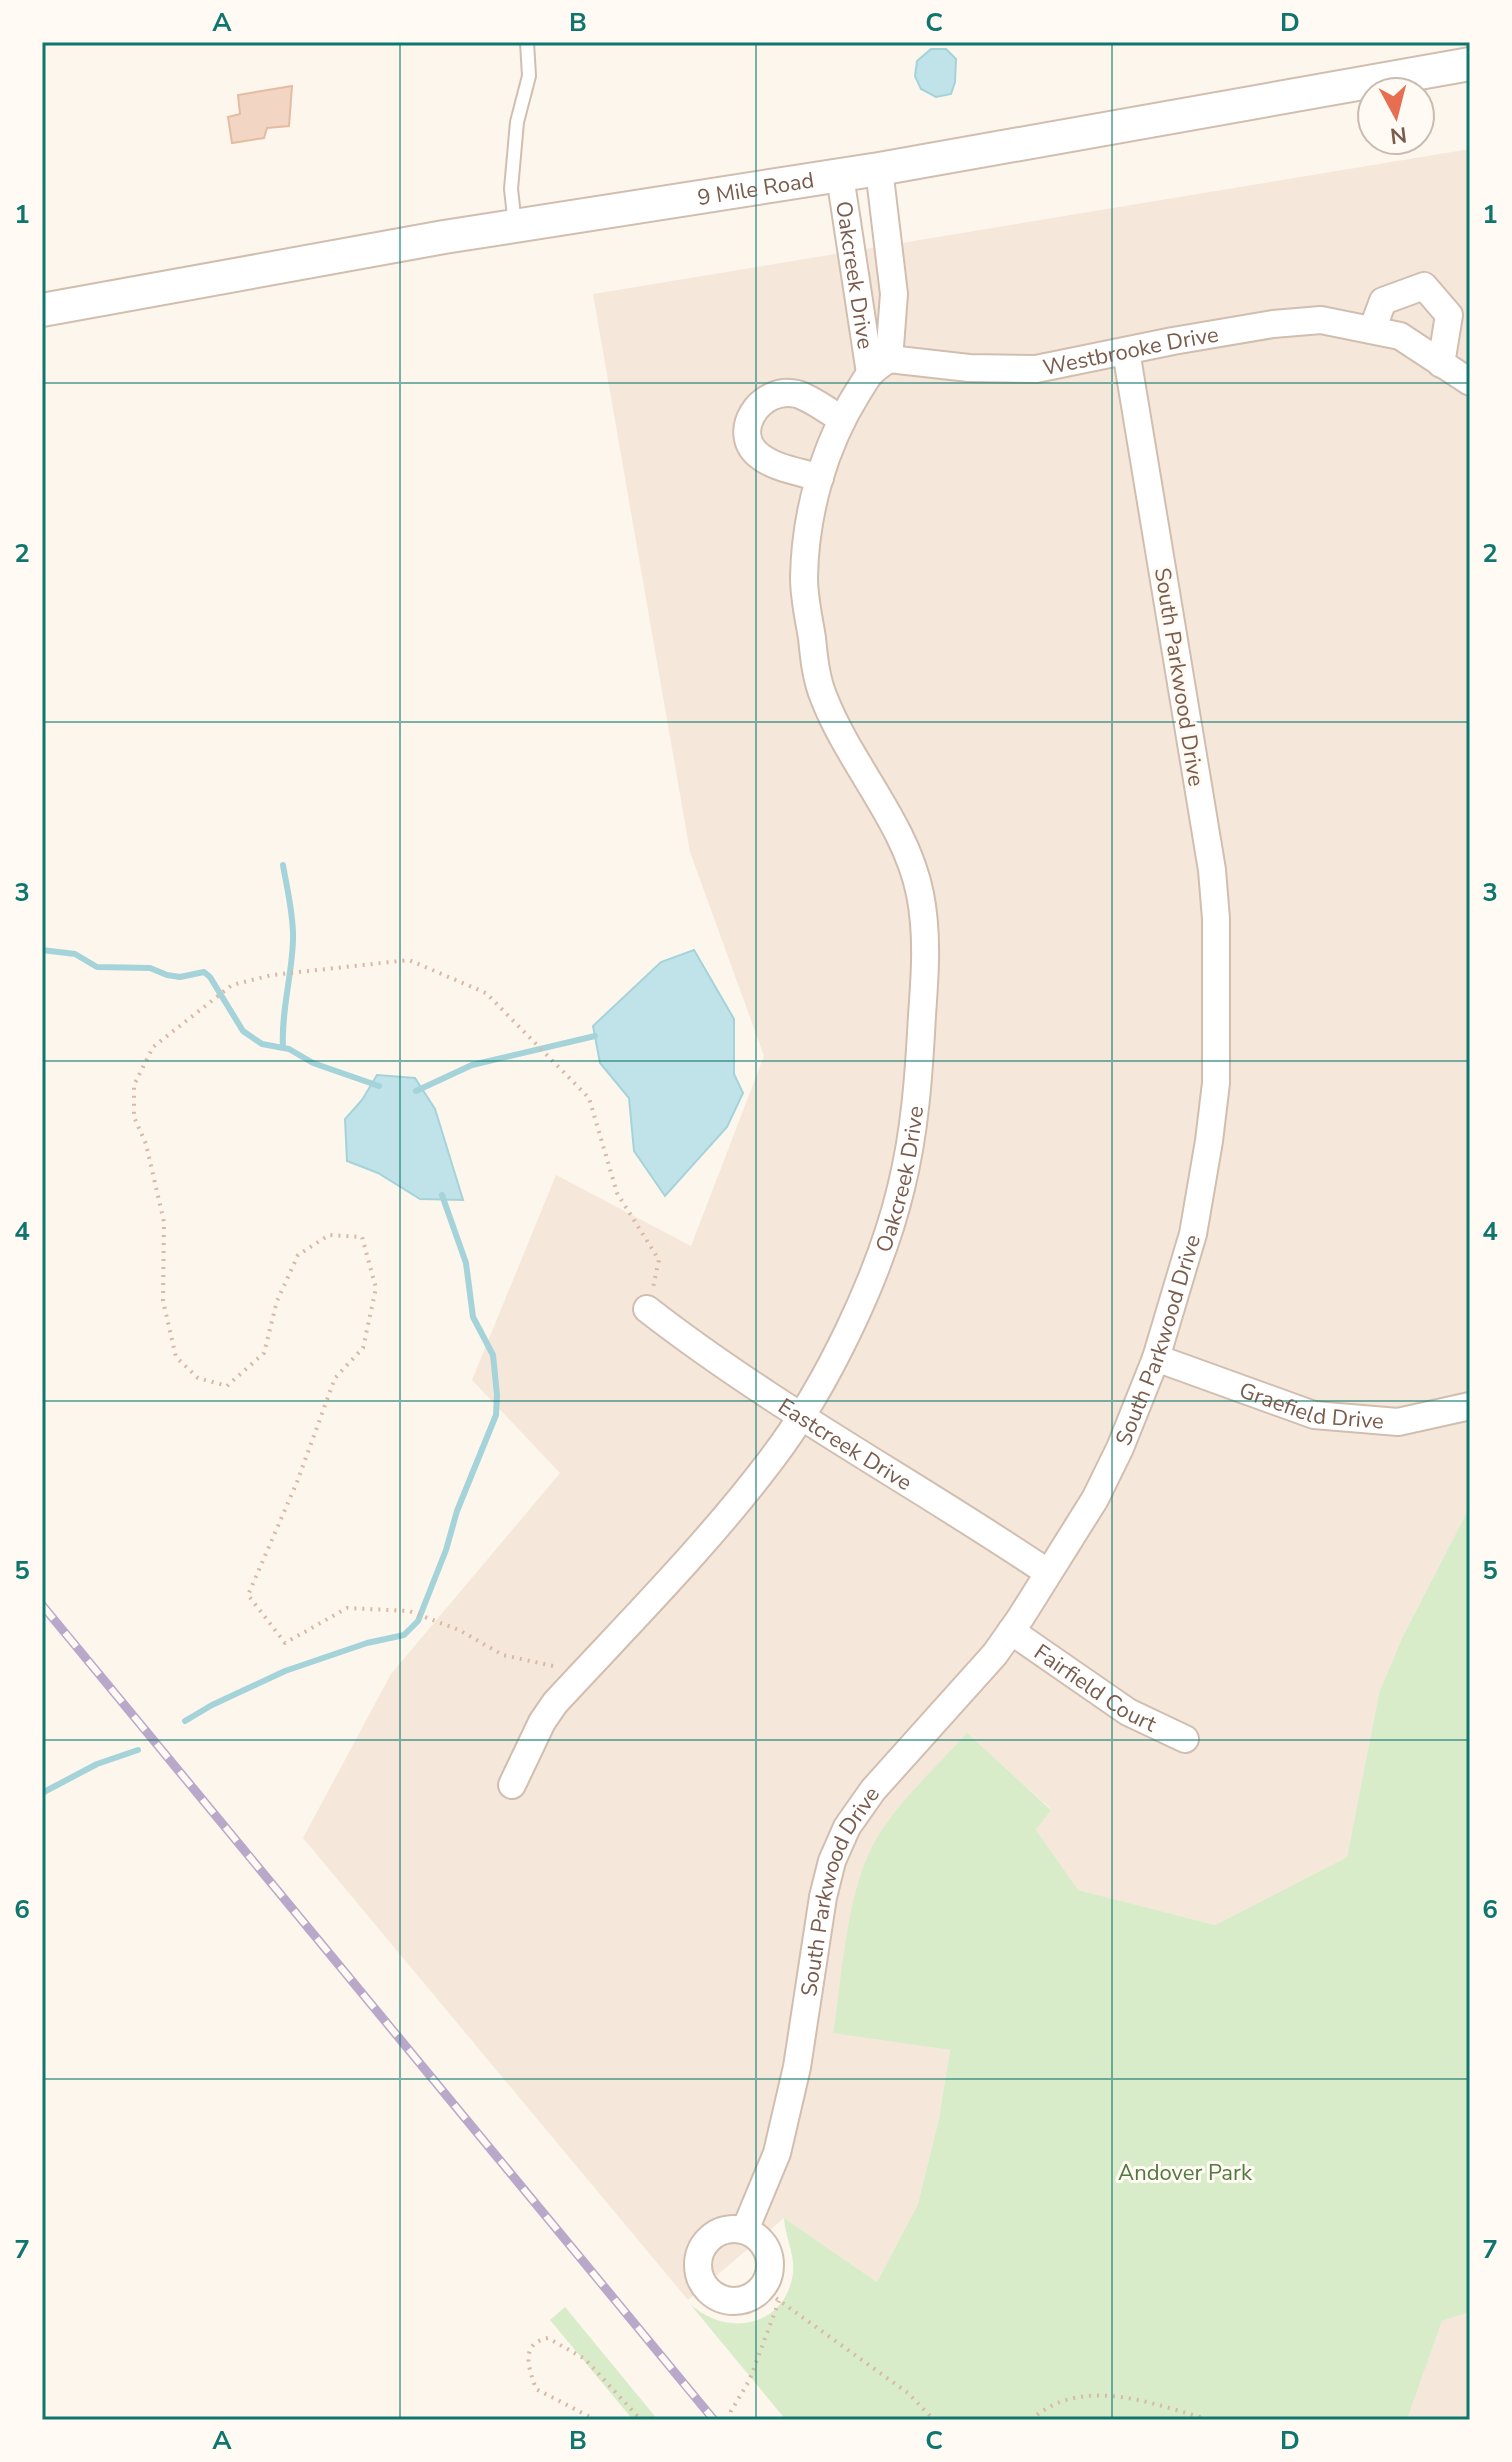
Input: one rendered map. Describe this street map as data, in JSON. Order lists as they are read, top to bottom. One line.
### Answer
{"streets":{"street":["9 Mile Road","Oakcreek Drive","Westbrooke Drive","South Parkwood Drive","Graefield Drive","Eastcreek Drive","Fairfield Court"]},"crossings":[["9 Mile Road","Oakcreek Drive"],["Oakcreek Drive","Westbrooke Drive"],["Oakcreek Drive","Eastcreek Drive"],["Westbrooke Drive","South Parkwood Drive"],["South Parkwood Drive","Graefield Drive"],["South Parkwood Drive","Eastcreek Drive"],["South Parkwood Drive","Fairfield Court"]],"parks":["Andover Park"],"north":"bottom","grid":{"columns":["A","B","C","D"],"rows":["1","2","3","4","5","6","7"]}}
